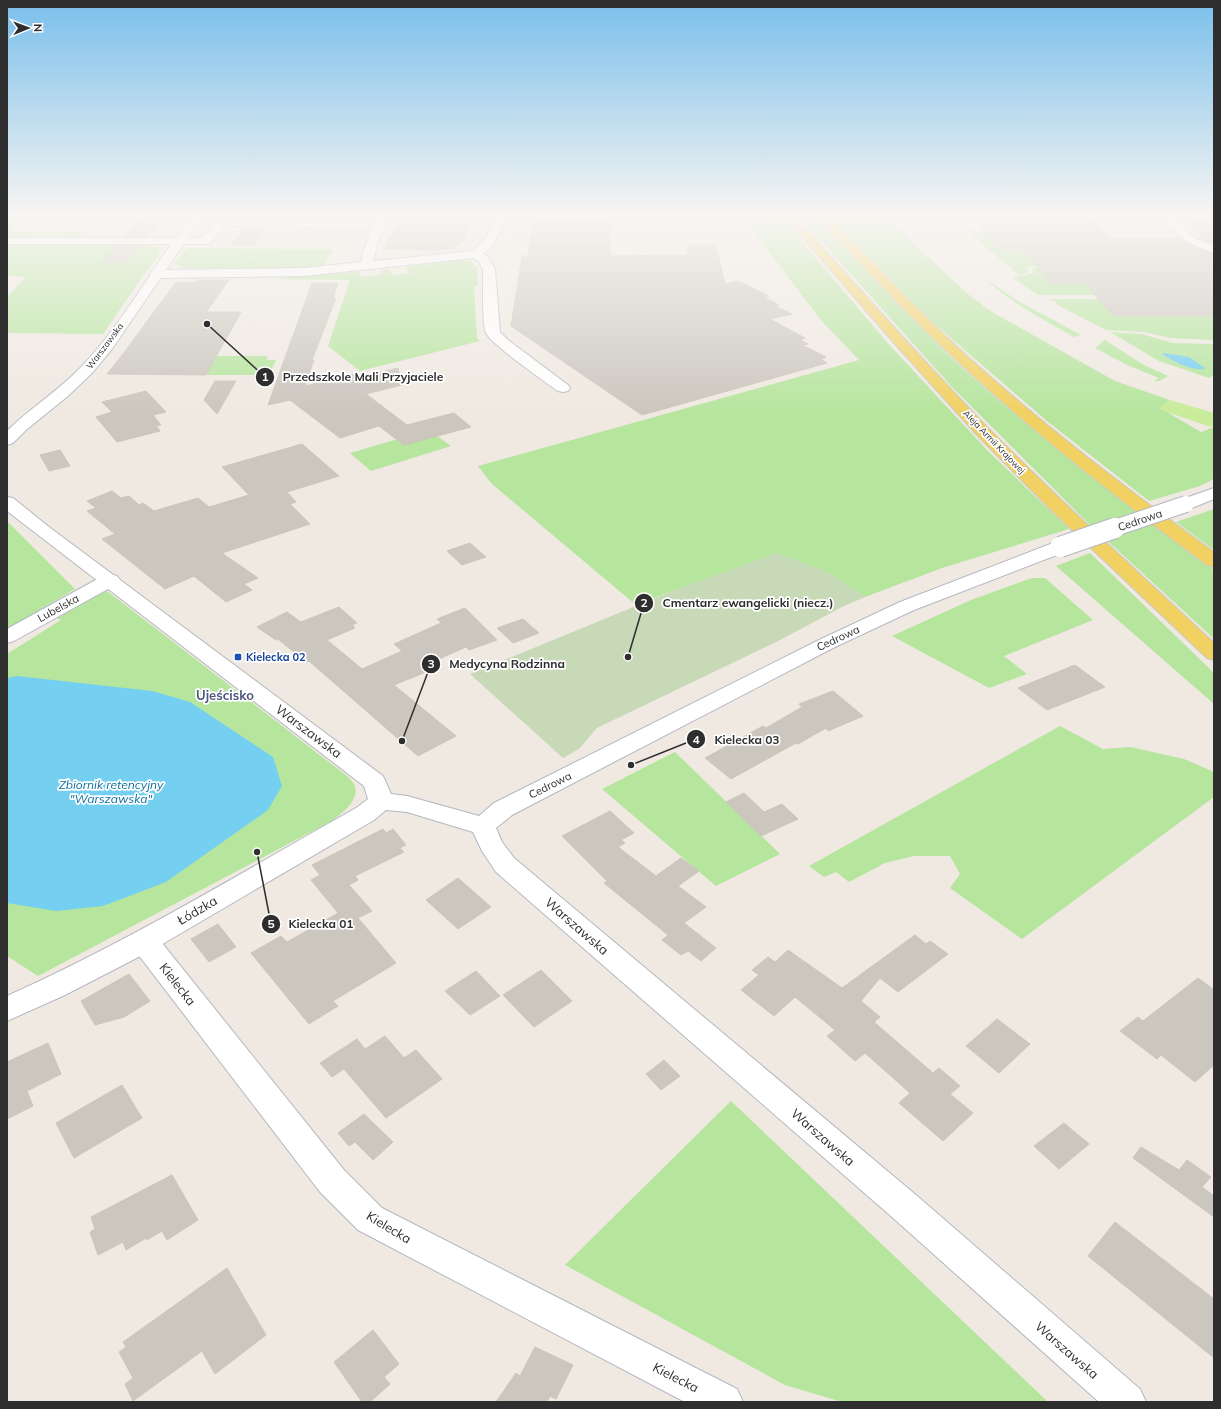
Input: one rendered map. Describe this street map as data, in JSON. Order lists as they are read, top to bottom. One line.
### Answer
{"streets":{"main road":["Aleja Armii Krajowej"],"street":["Warszawska","Cedrowa","Lubelska","Łódzka","Kielecka"]},"crossings":[["Warszawska","Cedrowa"],["Warszawska","Lubelska"],["Warszawska","Łódzka"],["Łódzka","Kielecka"]],"districts":["Ujeścisko"],"water":["Zbiornik retencyjny \"Warszawska\""],"places":{"other":["Przedszkole Mali Przyjaciele","Cmentarz ewangelicki (niecz.)","Medycyna Rodzinna","Kielecka 03","Kielecka 01"],"transit":["Kielecka 02"]},"north":"right"}
